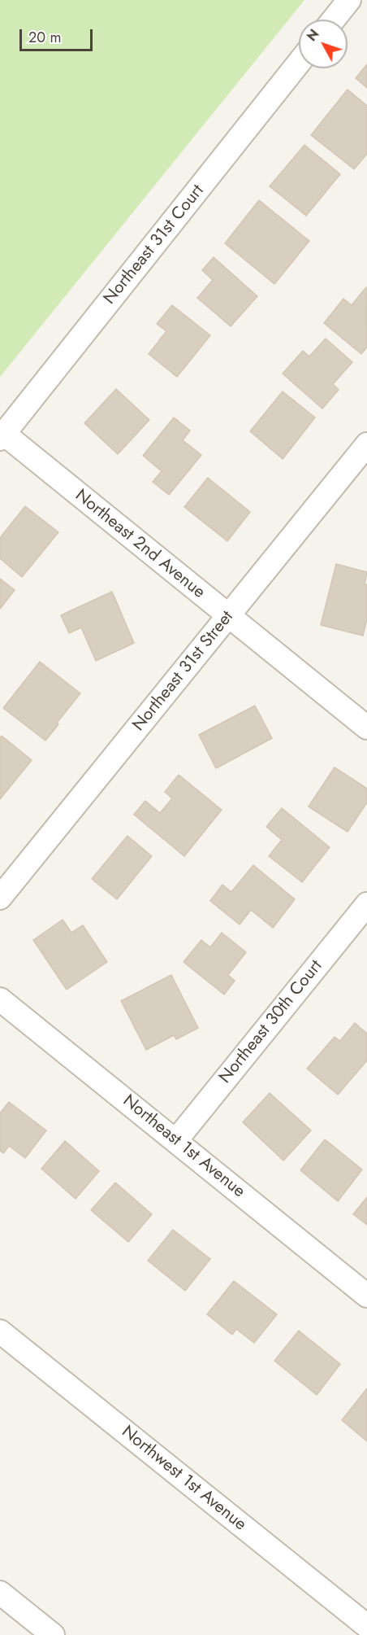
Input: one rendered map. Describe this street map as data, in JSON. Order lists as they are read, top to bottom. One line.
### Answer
{"streets":{"street":["Northeast 31st Court","Northeast 2nd Avenue","Northeast 31st Street","Northeast 30th Court","Northeast 1st Avenue","Northwest 1st Avenue"]},"crossings":[["Northeast 31st Court","Northeast 2nd Avenue"],["Northeast 2nd Avenue","Northeast 31st Street"],["Northeast 30th Court","Northeast 1st Avenue"]],"scale_bar":"20 m","north":"top left"}
